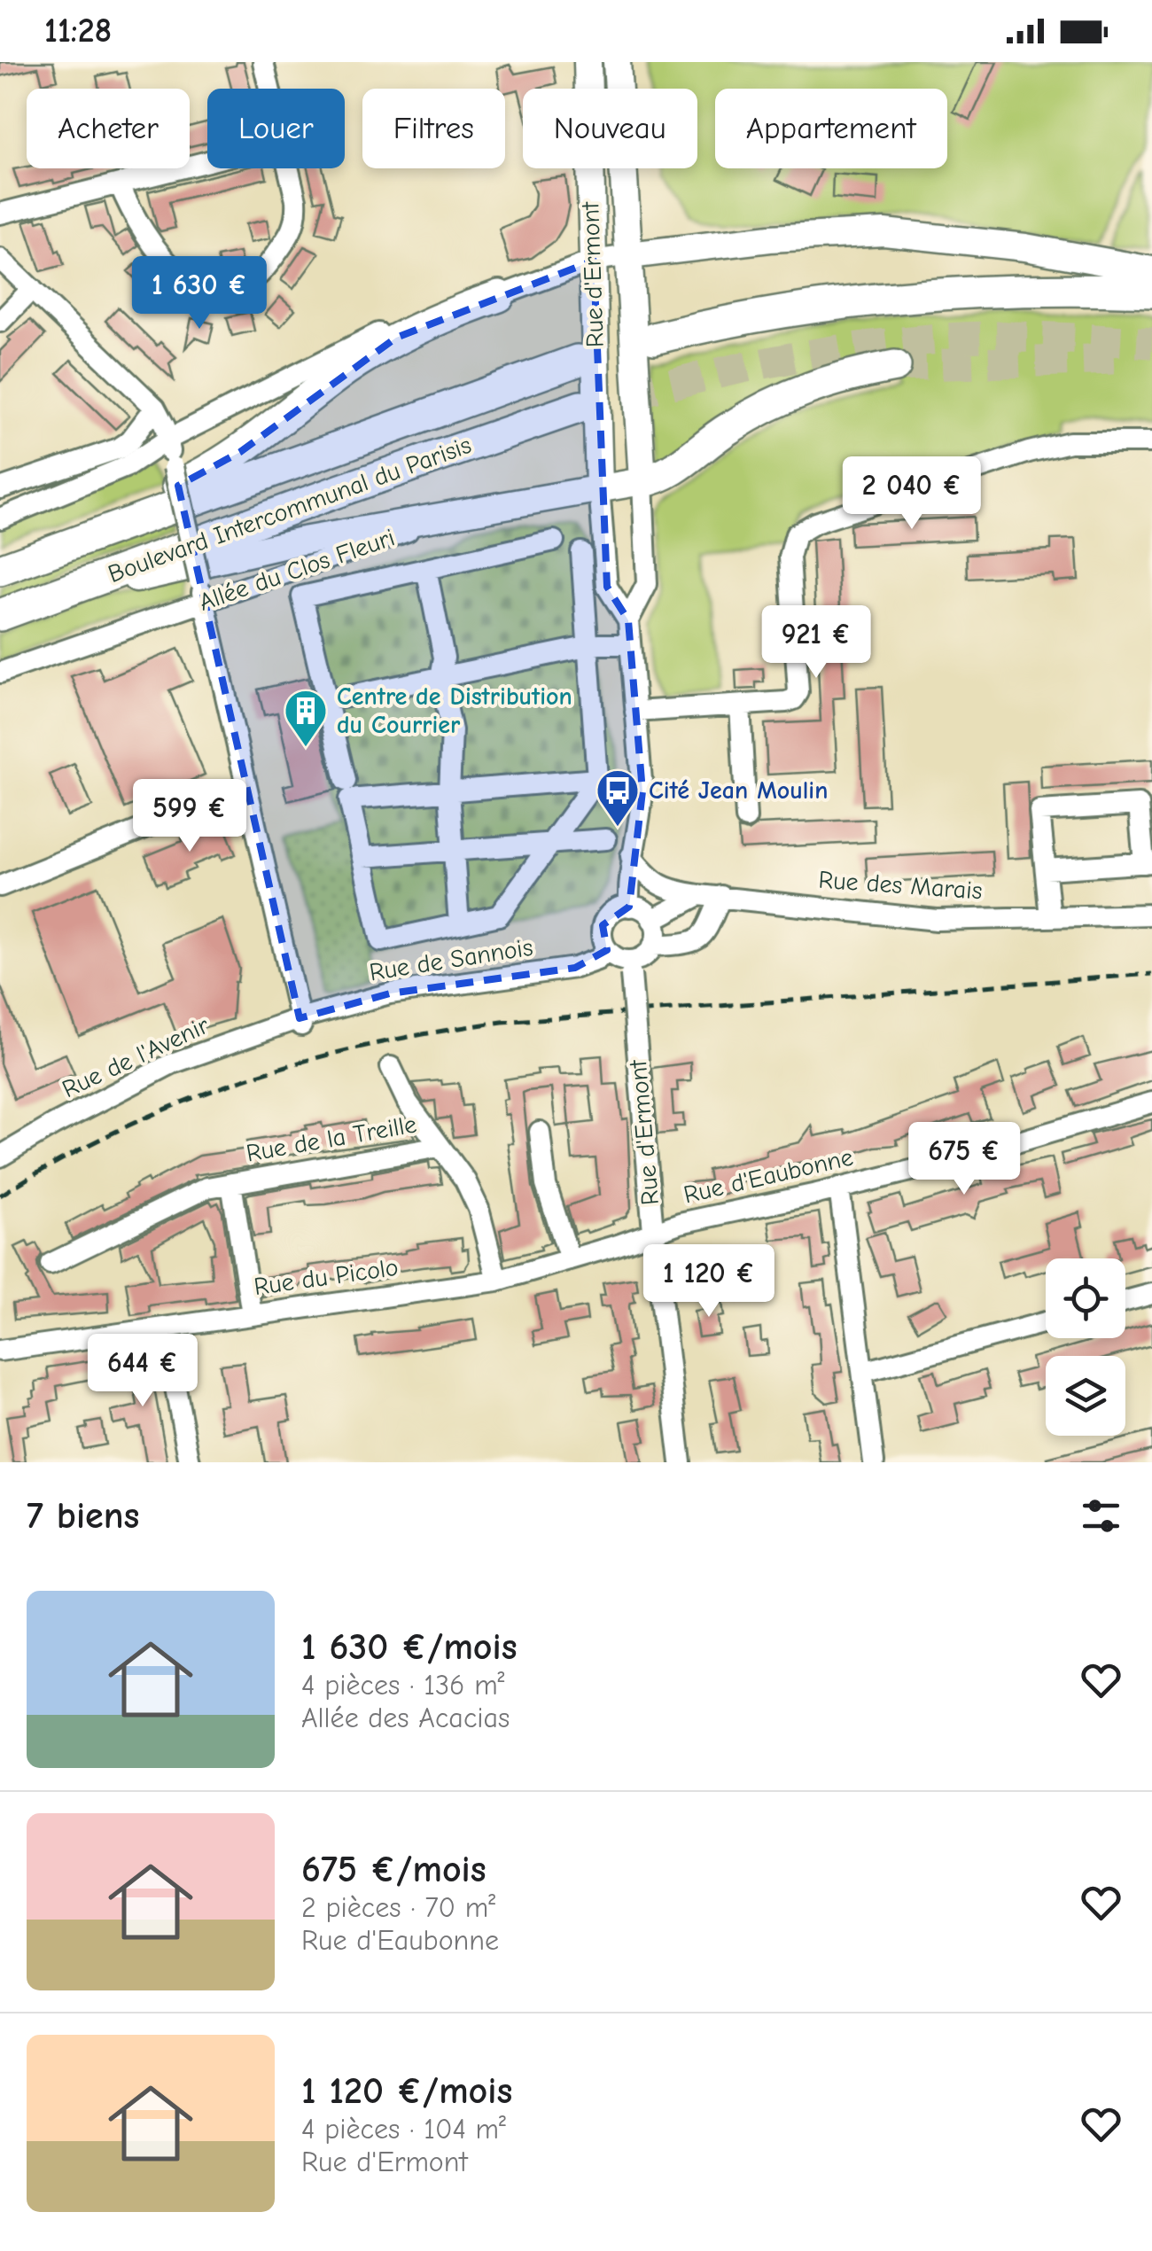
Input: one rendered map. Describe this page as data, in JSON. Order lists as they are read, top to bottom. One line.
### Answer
{"streets":{"highway":["Boulevard Intercommunal du Parisis"],"main road":["Rue d'Ermont","Allée du Clos Fleuri"],"street":["Rue des Marais","Rue de Sannois","Rue de l'Avenir","Rue de la Treille","Rue d'Eaubonne","Rue du Picolo"]},"crossings":[["Rue d'Ermont","Boulevard Intercommunal du Parisis"],["Rue d'Ermont","Allée du Clos Fleuri"],["Rue d'Ermont","Rue de Sannois"],["Rue d'Ermont","Rue d'Eaubonne"],["Rue d'Ermont","Rue du Picolo"],["Rue de Sannois","Rue de l'Avenir"],["Rue de la Treille","Rue du Picolo"],["Rue d'Eaubonne","Rue du Picolo"]],"places":{"building":["Centre de Distribution du Courrier"],"bus stop":["Cité Jean Moulin"]},"page":{"status":"11:28","chip":["Acheter","Louer","Filtres","Nouveau","Appartement"],"price":["1 630 €","2 040 €","921 €","599 €","675 €","1 120 €","644 €"],"heading":"7 biens","list":[{"name":"1 630 €/mois","note":"4 pièces · 136 m² · Allée des Acacias"},{"name":"675 €/mois","note":"2 pièces · 70 m² · Rue d'Eaubonne"},{"name":"1 120 €/mois","note":"4 pièces · 104 m² · Rue d'Ermont"}]}}
